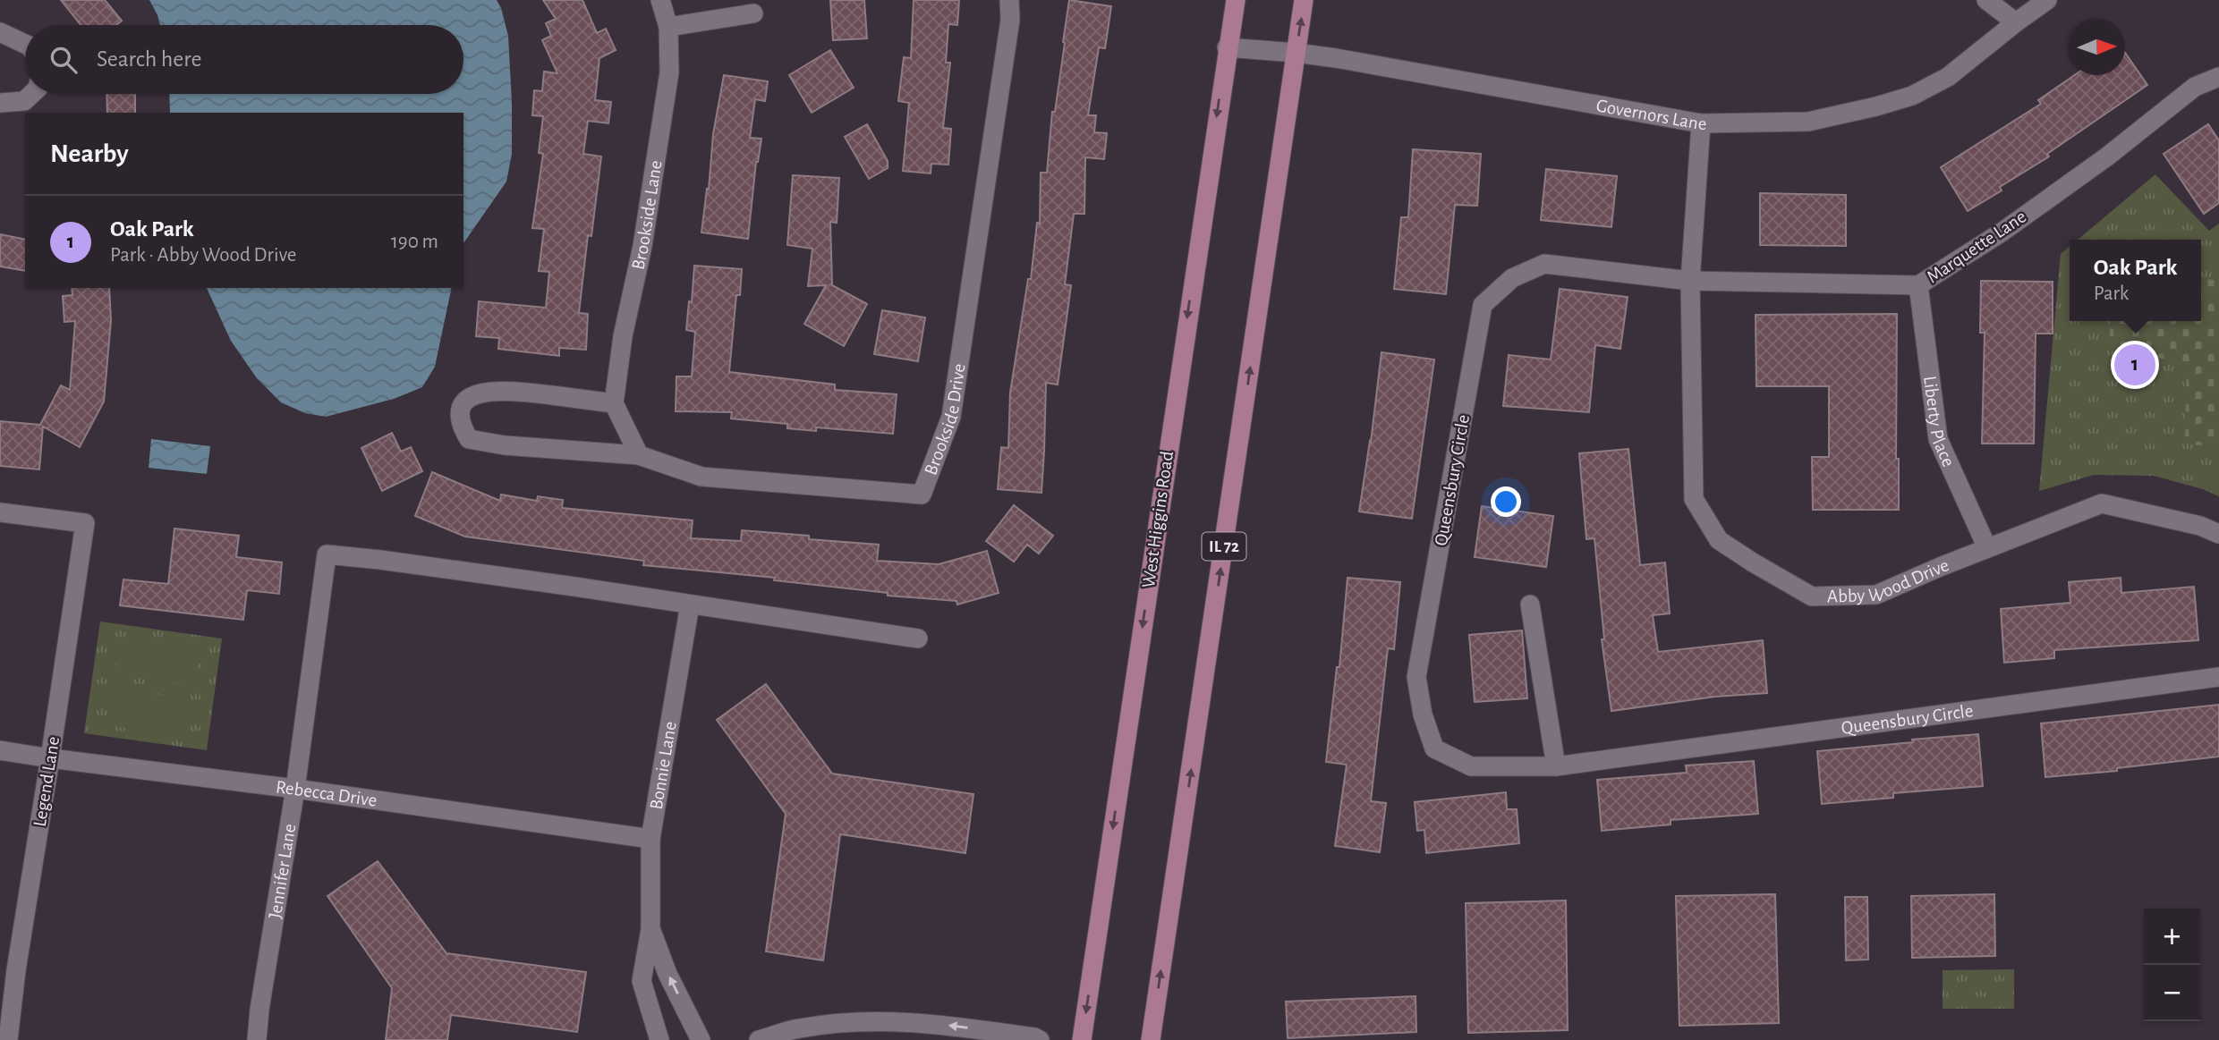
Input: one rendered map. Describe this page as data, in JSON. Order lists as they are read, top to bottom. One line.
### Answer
{"streets":{"main road":["West Higgins Road","IL 72"],"street":["Governors Lane","Brookside Lane","Marquette Lane","Brookside Drive","Liberty Place","Queensbury Circle","Abby Wood Drive","Bonnie Lane","Legend Lane","Rebecca Drive","Jennifer Lane"]},"crossings":[["Governors Lane","West Higgins Road"],["Governors Lane","IL 72"],["Governors Lane","Abby Wood Drive"],["Marquette Lane","Liberty Place"],["Marquette Lane","Queensbury Circle"],["Marquette Lane","Abby Wood Drive"],["Liberty Place","Abby Wood Drive"],["Queensbury Circle","Abby Wood Drive"],["Bonnie Lane","Rebecca Drive"],["Bonnie Lane","Jennifer Lane"],["Legend Lane","Rebecca Drive"],["Rebecca Drive","Jennifer Lane"]],"north":"right","page":{"search":"Search here","heading":"Nearby","list":[{"mark":"1","name":"Oak Park","note":"Park · Abby Wood Drive","value":"190 m"}],"popup":["Oak Park","Park"],"pins":"1","map_buttons":["+","−"]}}
